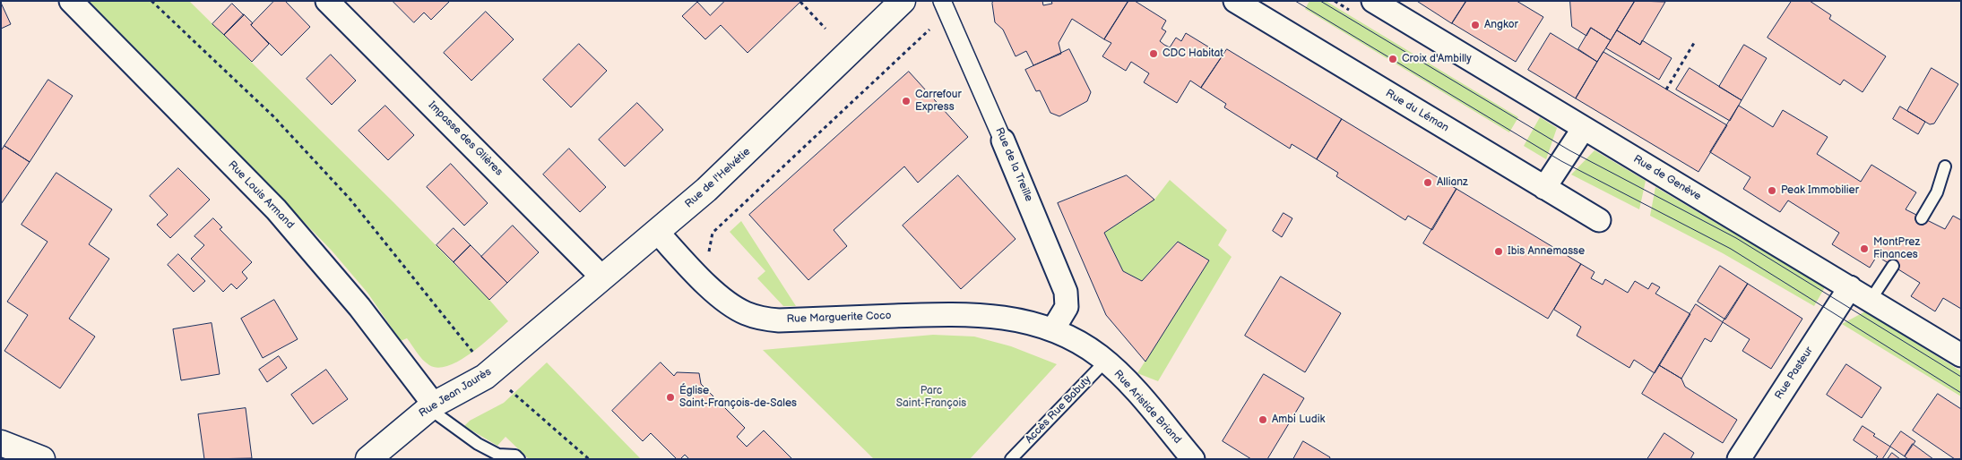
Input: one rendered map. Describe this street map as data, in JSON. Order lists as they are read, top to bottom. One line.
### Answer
{"streets":{"street":["Rue du Léman","Impasse des Glières","Rue de la Treille","Rue de l'Helvétie","Rue de Genève","Rue Louis Armand","Rue Marguerite Coco","Rue Pasteur","Rue Jean Jaurès","Rue Aristide Briand"],"lane":["Accès Rue Babuty"]},"crossings":[["Impasse des Glières","Rue de l'Helvétie"],["Rue de la Treille","Rue Marguerite Coco"],["Rue de la Treille","Rue Aristide Briand"],["Rue de l'Helvétie","Rue Marguerite Coco"],["Rue de l'Helvétie","Rue Jean Jaurès"],["Rue de Genève","Rue Pasteur"],["Rue Louis Armand","Rue Jean Jaurès"],["Rue Marguerite Coco","Rue Aristide Briand"],["Rue Aristide Briand","Accès Rue Babuty"]],"parks":["Parc Saint-François"],"places":["Angkor","CDC Habitat","Croix d'Ambilly","Carrefour Express","Allianz","Peak Immobilier","MontPrez Finances","Ibis Annemasse","Église Saint-François-de-Sales","Ambi Ludik"]}
